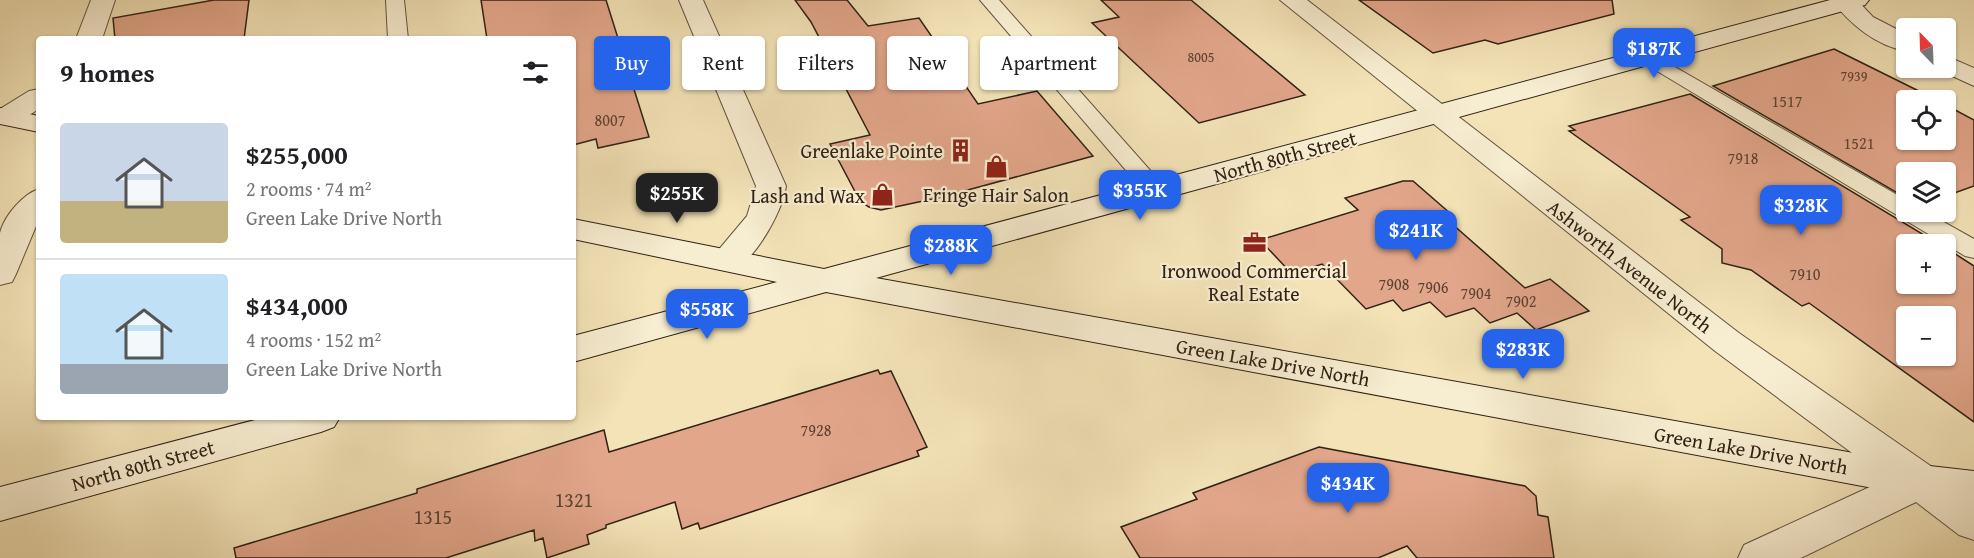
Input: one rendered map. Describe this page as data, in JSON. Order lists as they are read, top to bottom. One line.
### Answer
{"streets":{"street":["North 80th Street","Ashworth Avenue North","Green Lake Drive North"]},"crossings":[["North 80th Street","Ashworth Avenue North"],["North 80th Street","Green Lake Drive North"],["Ashworth Avenue North","Green Lake Drive North"]],"places":{"building":["Greenlake Pointe"],"shop":["Fringe Hair Salon","Lash and Wax"],"office":["Ironwood Commercial Real Estate"]},"house_numbers":["8005","7939","1517","8007","1521","7918","7910","7908","7906","7904","7902","7928","1321","1315"],"north":"top left","page":{"map_buttons":["+","−"],"price":["$187K","$355K","$255K","$328K","$241K","$288K","$558K","$283K","$434K"],"chip":["Buy","Rent","Filters","New","Apartment"],"heading":"9 homes","list":[{"name":"$255,000","note":"2 rooms · 74 m² · Green Lake Drive North"},{"name":"$434,000","note":"4 rooms · 152 m² · Green Lake Drive North"}]}}
